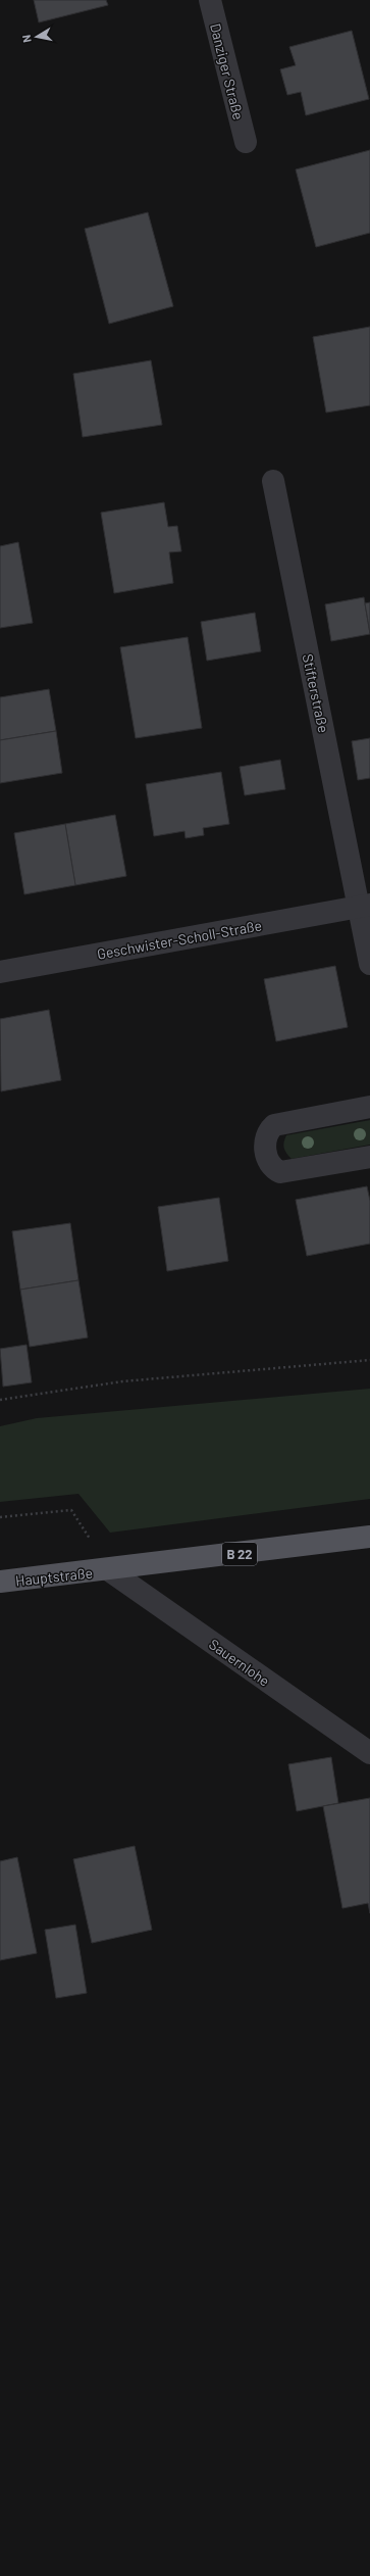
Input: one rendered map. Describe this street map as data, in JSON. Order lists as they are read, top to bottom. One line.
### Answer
{"streets":{"main road":["B 22","Hauptstraße"],"street":["Danziger Straße","Stifterstraße","Geschwister-Scholl-Straße","Sauernlohe"]},"crossings":[["Stifterstraße","Geschwister-Scholl-Straße"],["B 22","Hauptstraße"],["B 22","Sauernlohe"],["Hauptstraße","Sauernlohe"]],"north":"left"}
